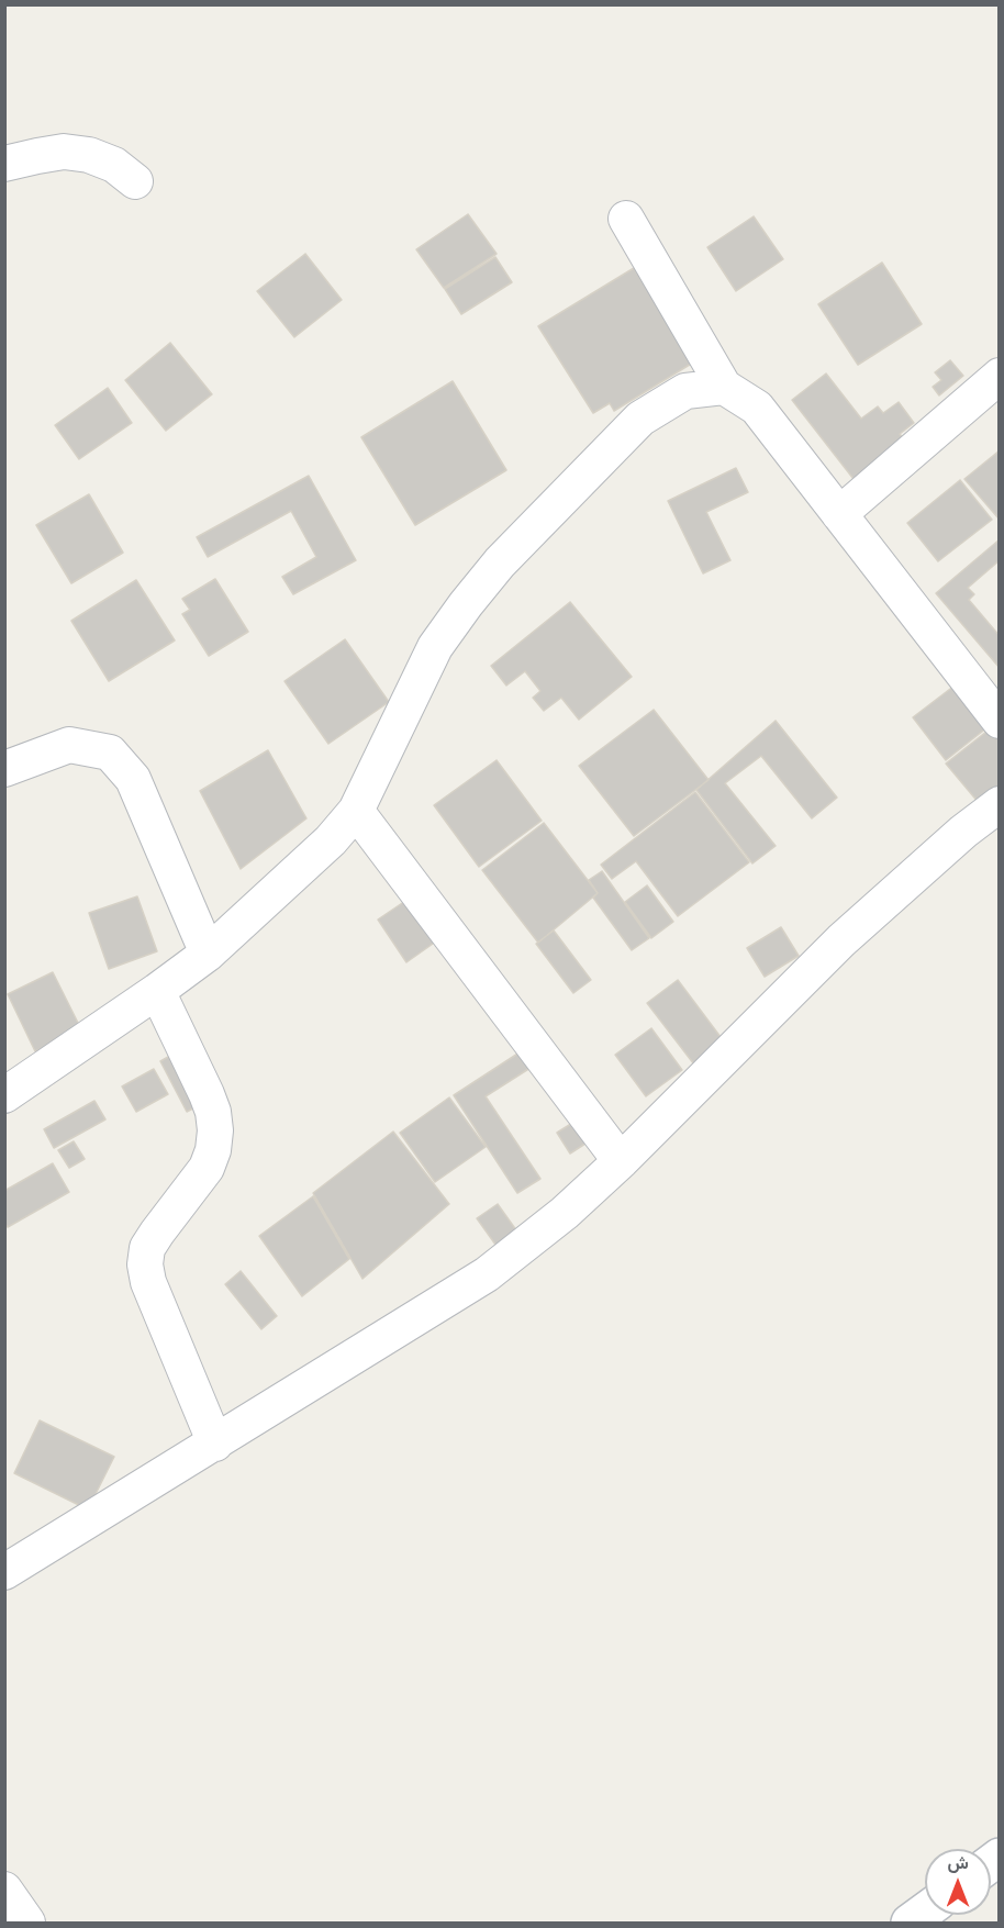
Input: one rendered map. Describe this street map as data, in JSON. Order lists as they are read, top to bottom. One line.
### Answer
{"north":"top"}
